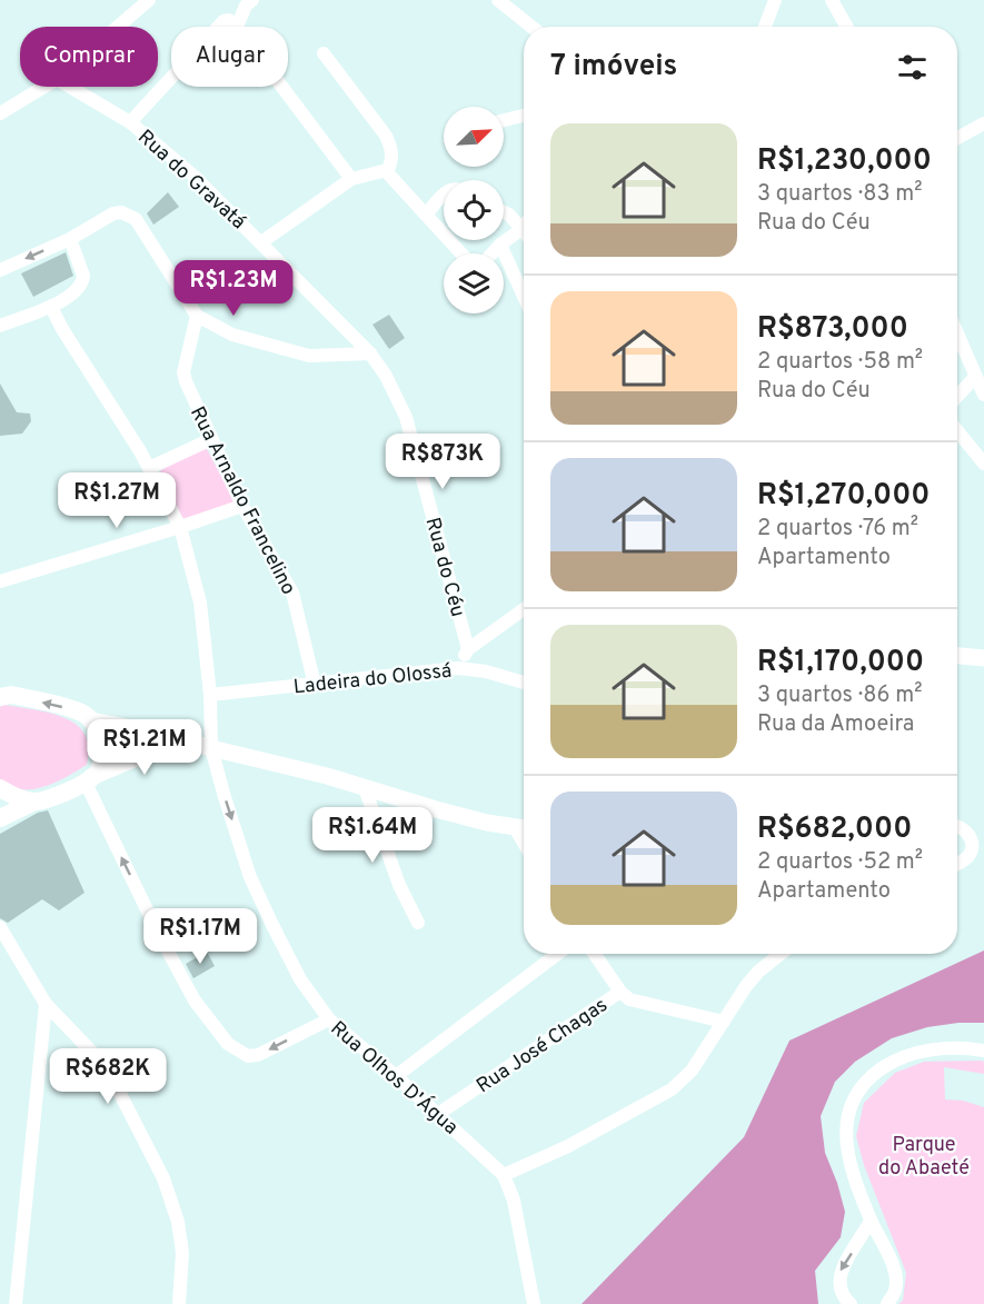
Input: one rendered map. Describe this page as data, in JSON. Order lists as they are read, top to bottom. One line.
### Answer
{"streets":{"street":["Rua do Gravatá","Rua Arnaldo Francelino","Rua do Céu","Ladeira do Olossá","Rua José Chagas","Rua Olhos D'Água"]},"crossings":[["Rua do Gravatá","Rua do Céu"],["Rua Arnaldo Francelino","Ladeira do Olossá"],["Ladeira do Olossá","Rua Olhos D'Água"],["Rua José Chagas","Rua Olhos D'Água"]],"parks":["Parque do Abaeté"],"north":"top right","page":{"chip":["Comprar","Alugar"],"heading":"7 imóveis","list":[{"name":"R$1,230,000","note":"3 quartos · 83 m² · Rua do Céu"},{"name":"R$873,000","note":"2 quartos · 58 m² · Rua do Céu"},{"name":"R$1,270,000","note":"2 quartos · 76 m² · Apartamento"},{"name":"R$1,170,000","note":"3 quartos · 86 m² · Rua da Amoeira"},{"name":"R$682,000","note":"2 quartos · 52 m² · Apartamento"}],"price":["R$1.23M","R$873K","R$1.27M","R$1.21M","R$1.64M","R$1.17M","R$682K"]}}
